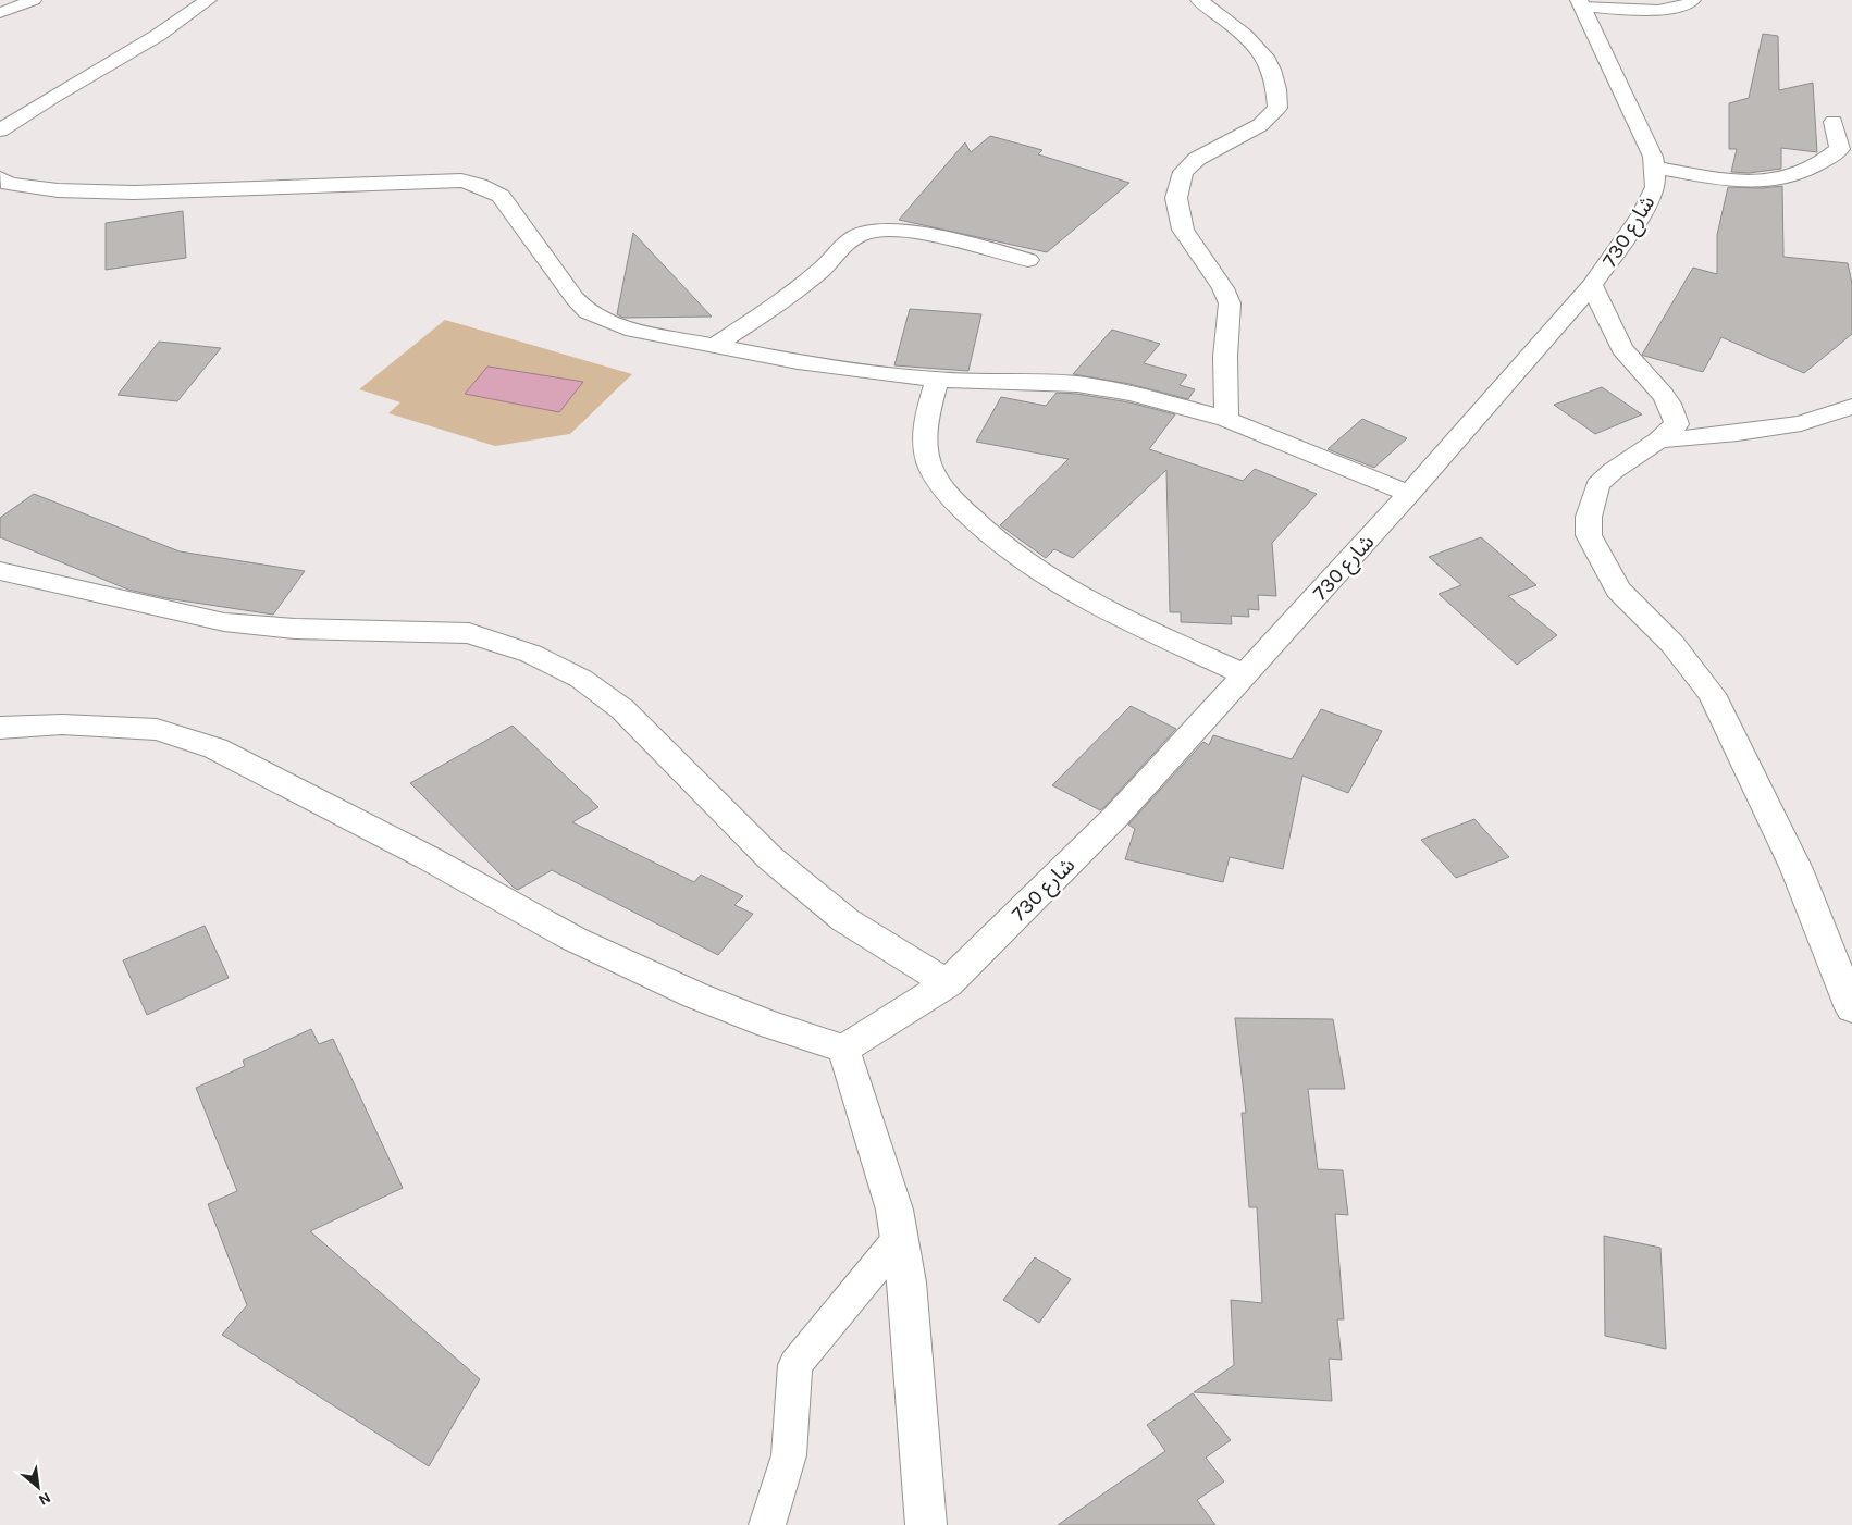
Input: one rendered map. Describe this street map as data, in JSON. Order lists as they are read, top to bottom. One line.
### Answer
{"streets":{"street":["شارع 730"]},"north":"bottom right"}
